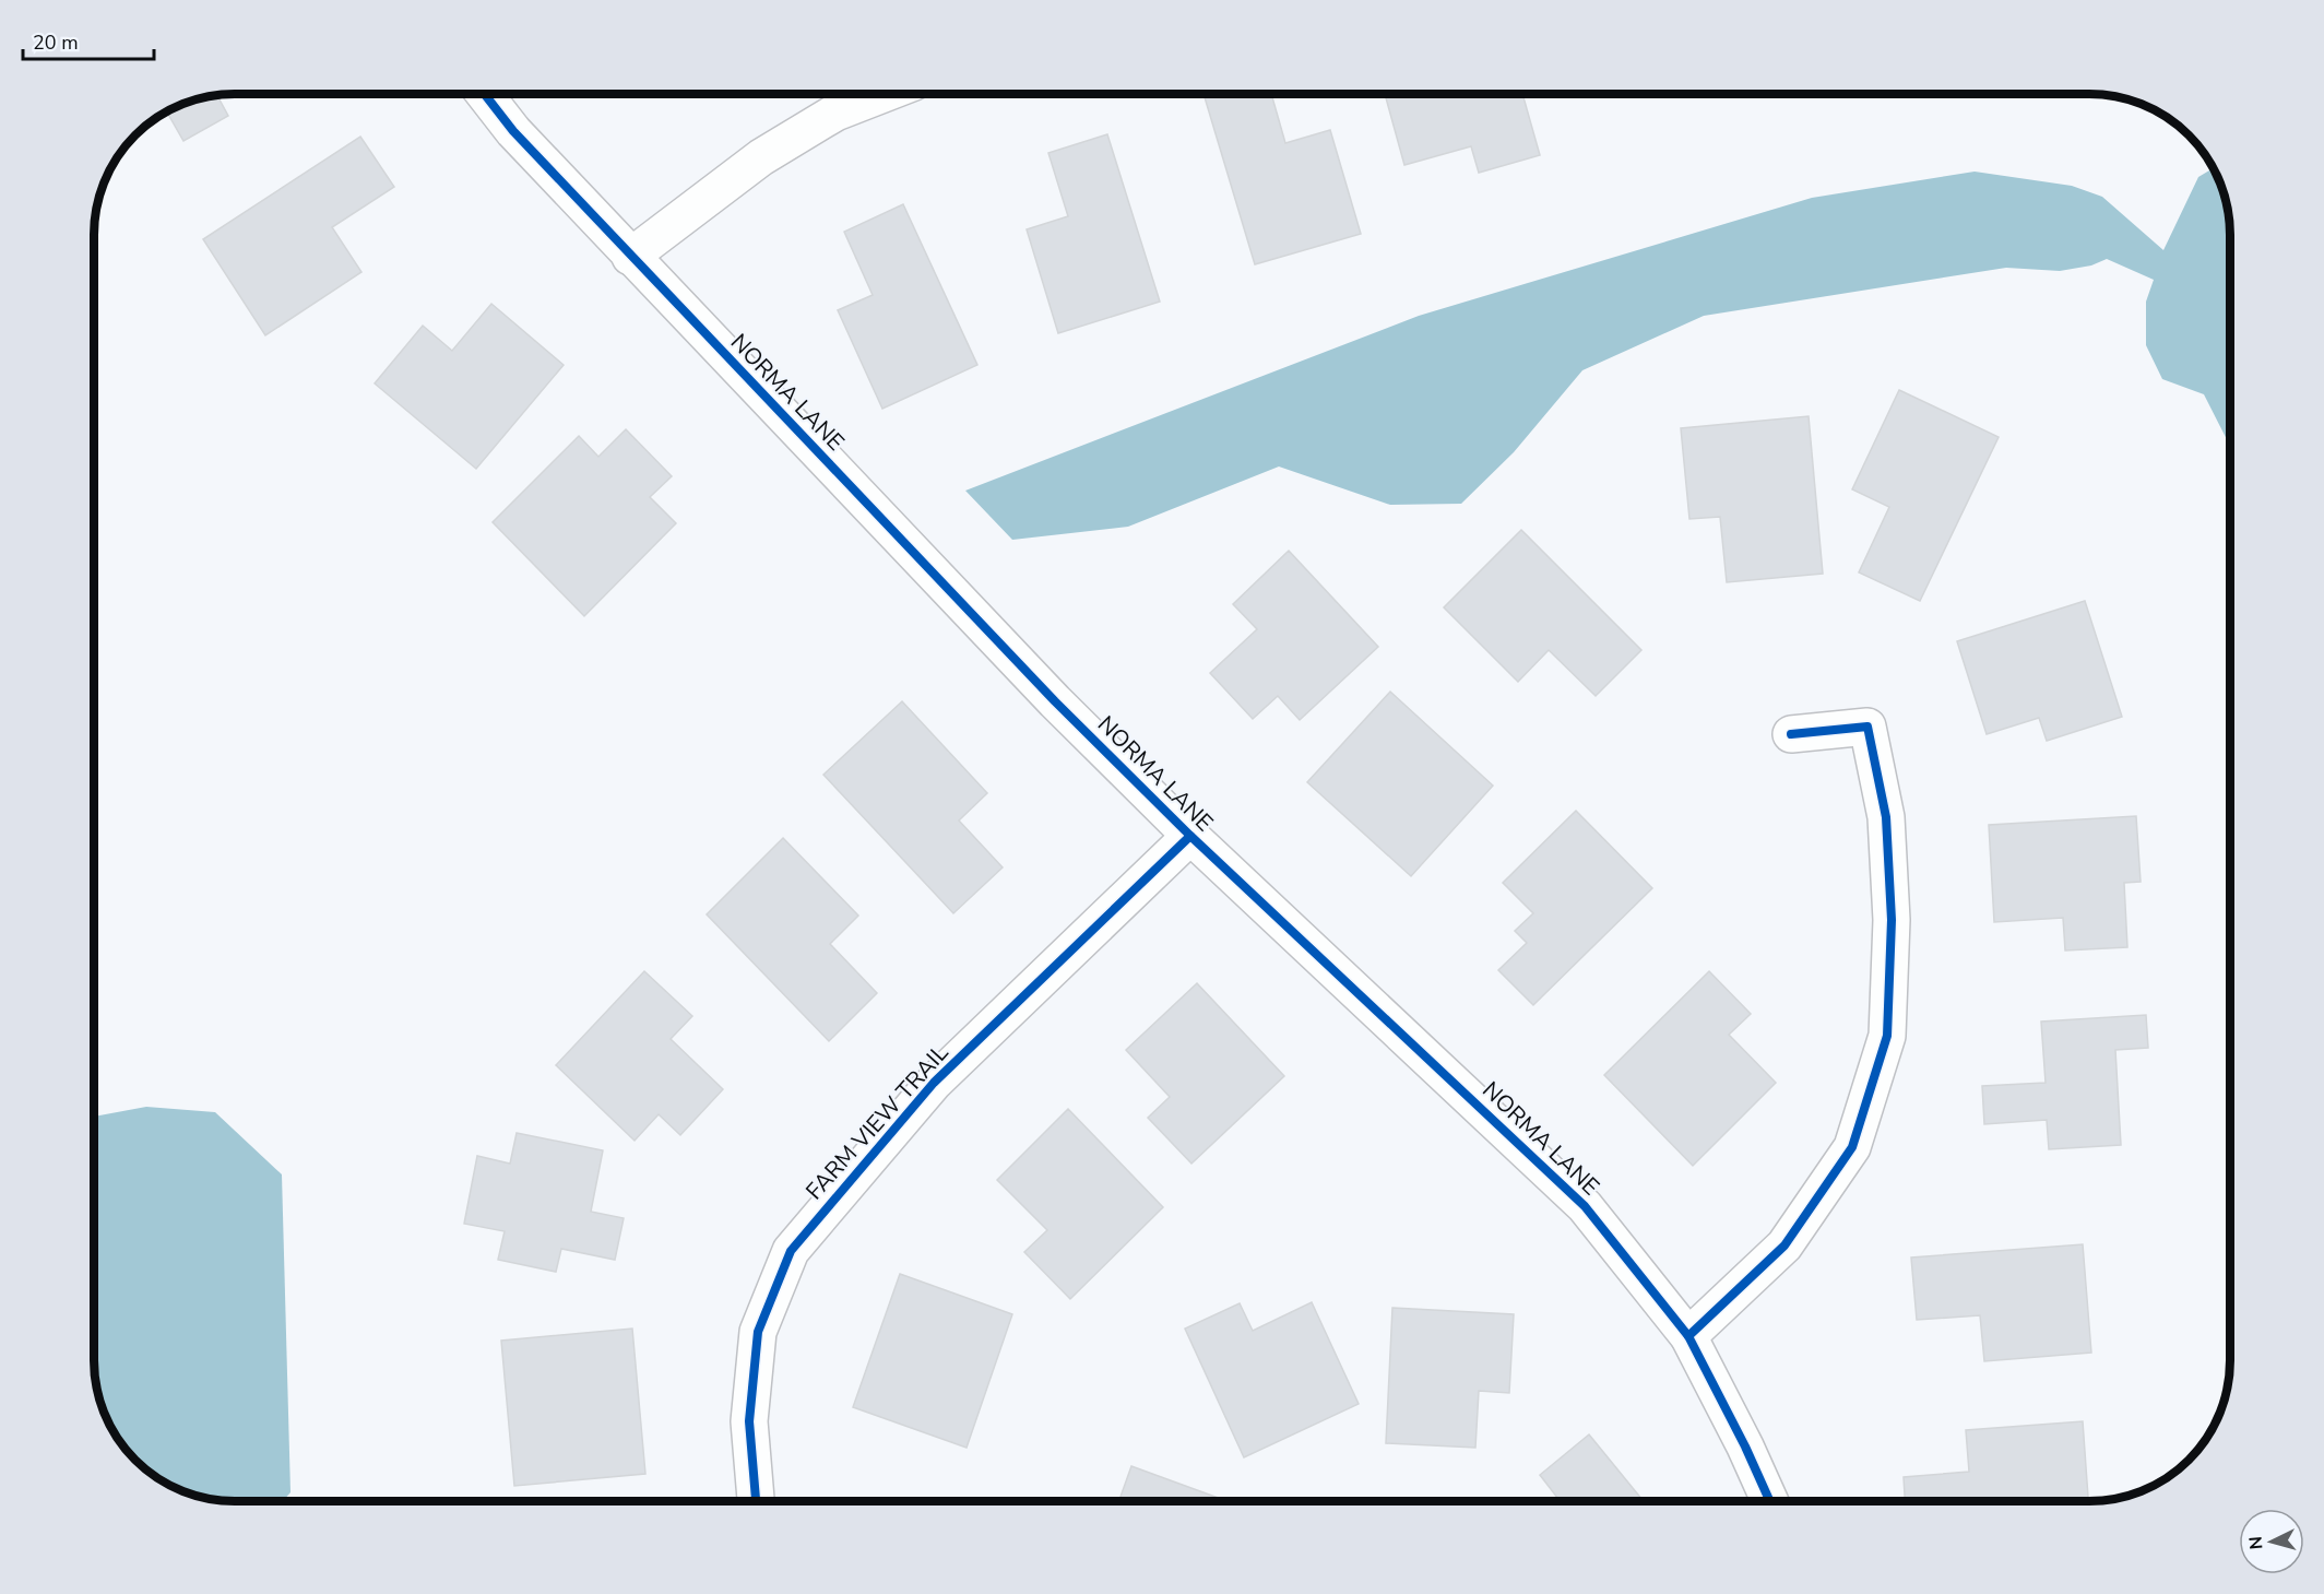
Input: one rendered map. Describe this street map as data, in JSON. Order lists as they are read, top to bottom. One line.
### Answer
{"streets":{"street":["NORMA LANE","FARM VIEW TRAIL"]},"crossings":[["NORMA LANE","FARM VIEW TRAIL"]],"scale_bar":"20 m","north":"left"}
